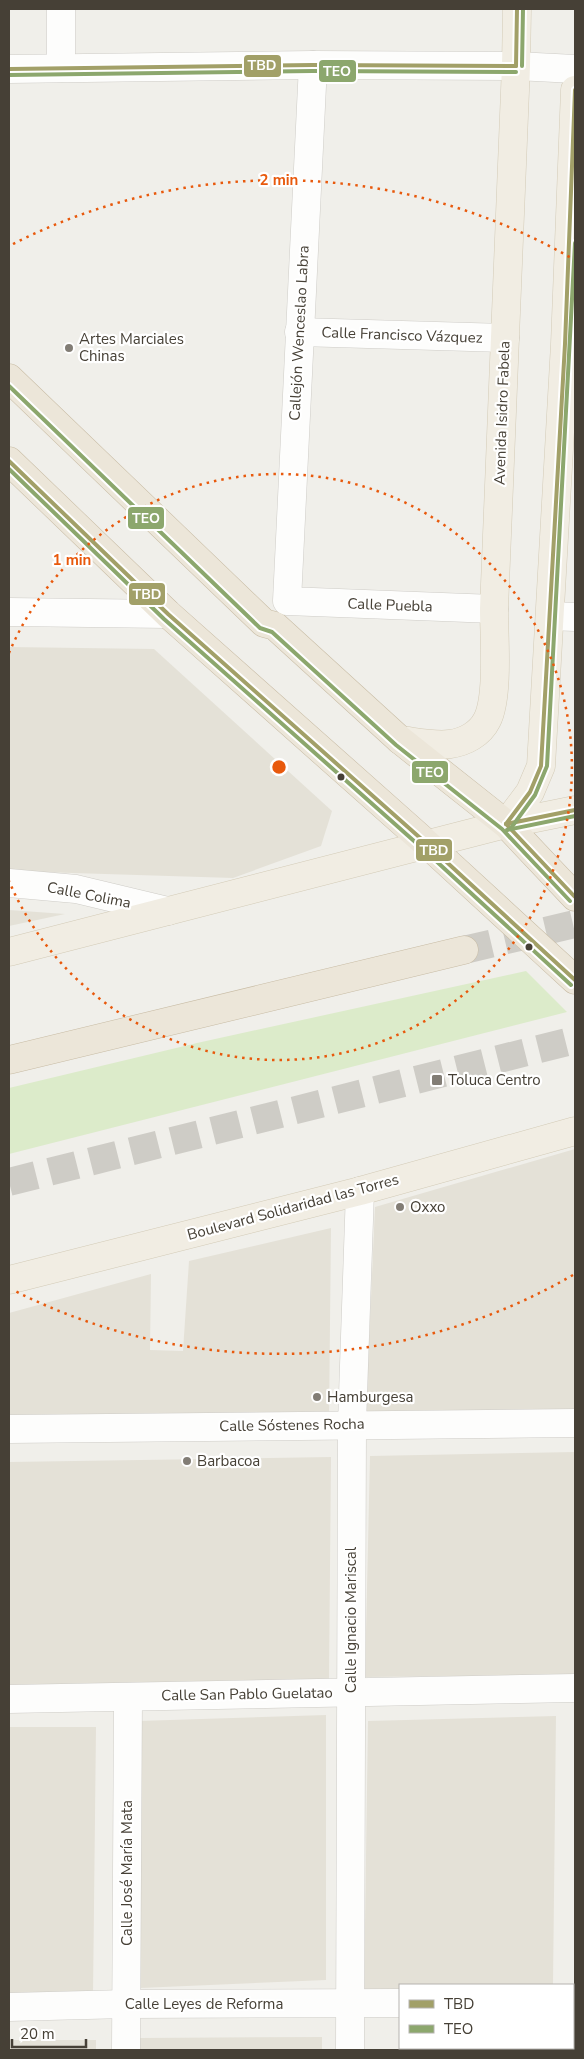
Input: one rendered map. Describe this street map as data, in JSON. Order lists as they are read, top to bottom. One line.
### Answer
{"streets":{"main road":["Avenida Isidro Fabela","Boulevard Solidaridad las Torres"],"street":["Callejón Wenceslao Labra","Calle Francisco Vázquez","Calle Puebla","Calle Colima","Calle Sóstenes Rocha","Calle Ignacio Mariscal","Calle San Pablo Guelatao","Calle José María Mata","Calle Leyes de Reforma"]},"crossings":[["Callejón Wenceslao Labra","Calle Francisco Vázquez"],["Callejón Wenceslao Labra","Calle Puebla"],["Calle Francisco Vázquez","Avenida Isidro Fabela"],["Avenida Isidro Fabela","Calle Puebla"],["Boulevard Solidaridad las Torres","Calle Ignacio Mariscal"],["Calle Sóstenes Rocha","Calle Ignacio Mariscal"],["Calle Ignacio Mariscal","Calle San Pablo Guelatao"],["Calle Ignacio Mariscal","Calle Leyes de Reforma"],["Calle San Pablo Guelatao","Calle José María Mata"],["Calle José María Mata","Calle Leyes de Reforma"]],"places":{"other":["Artes Marciales Chinas","Oxxo","Hamburgesa","Barbacoa"],"transit":["Toluca Centro"]},"lines":["transit line TBD","transit line TEO"],"legend":["TBD","TEO"],"scale_bar":"20 m","rings":["2 min","1 min"]}
